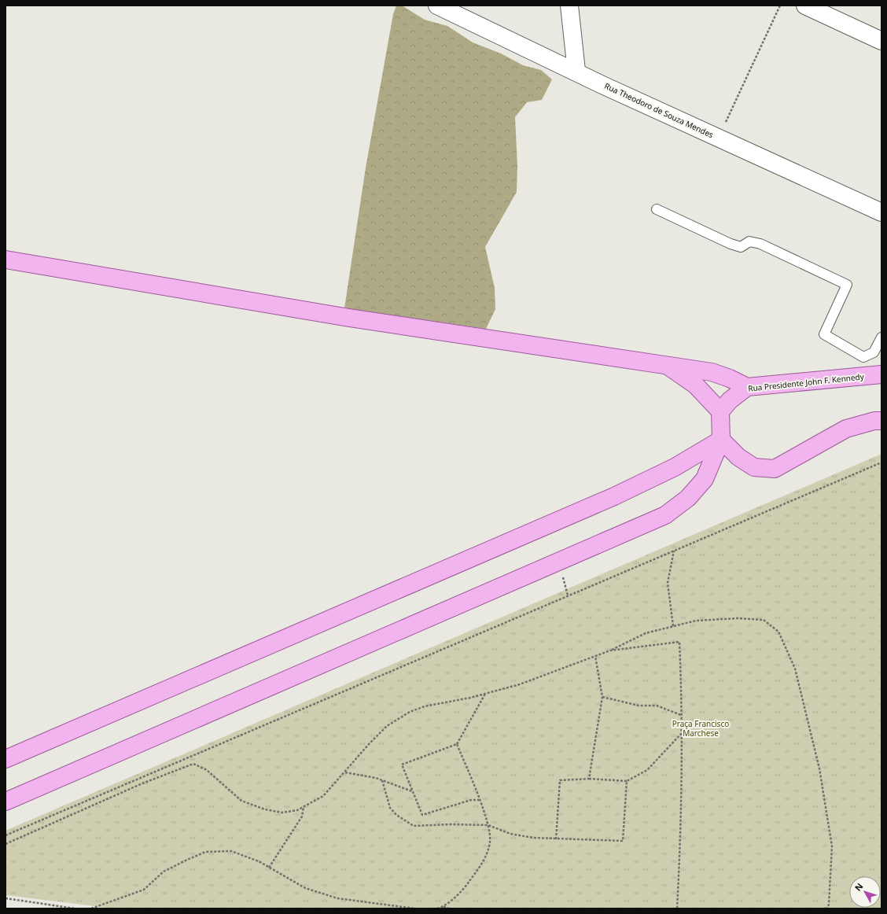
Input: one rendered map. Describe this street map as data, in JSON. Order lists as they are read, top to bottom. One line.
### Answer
{"streets":{"main road":["Rua Presidente John F. Kennedy"],"street":["Rua Theodoro de Souza Mendes"]},"parks":["Praça Francisco Marchese"],"north":"top left"}
